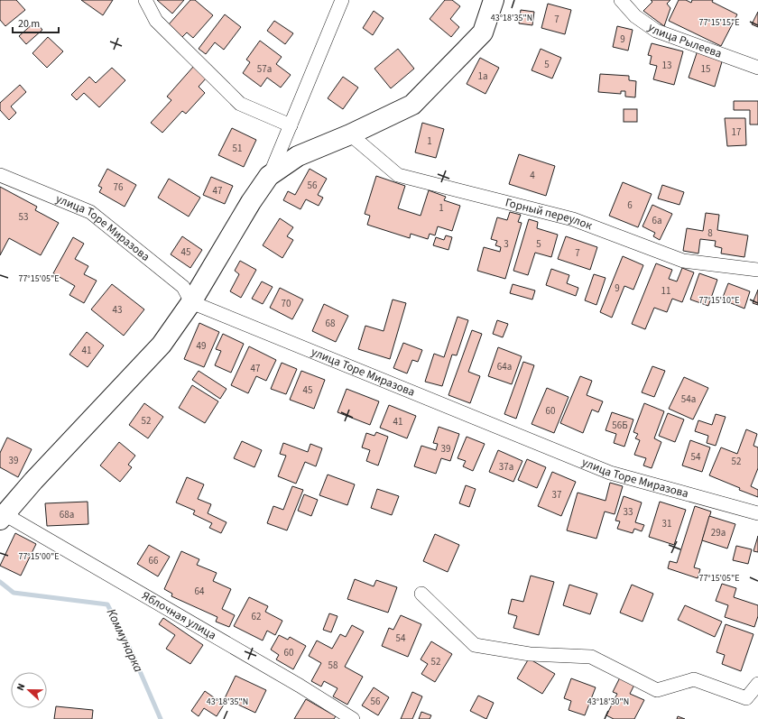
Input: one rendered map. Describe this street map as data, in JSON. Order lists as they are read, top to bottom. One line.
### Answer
{"streets":{"street":["улица Рылеева","Горный переулок","улица Торе Миразова","Яблочная улица"]},"water":["Коммунарка"],"house_numbers":["7","9","5","13","57а","15","1а","17","1","51","4","56","76","47","6","1","53","6а","8","3","5","45","7","9","11","70","43","68","49","41","64а","47","45","54а","60","52","41","56Б","39","54","39","52","37а","37","33","68а","31","29а","66","64","62","54","60","52","58","56"],"scale_bar":"20 m","north":"left","coordinates":["43°18'35\"N","77°15'15\"E","77°15'05\"E","77°15'10\"E","77°15'00\"E","43°18'30\"N"]}
